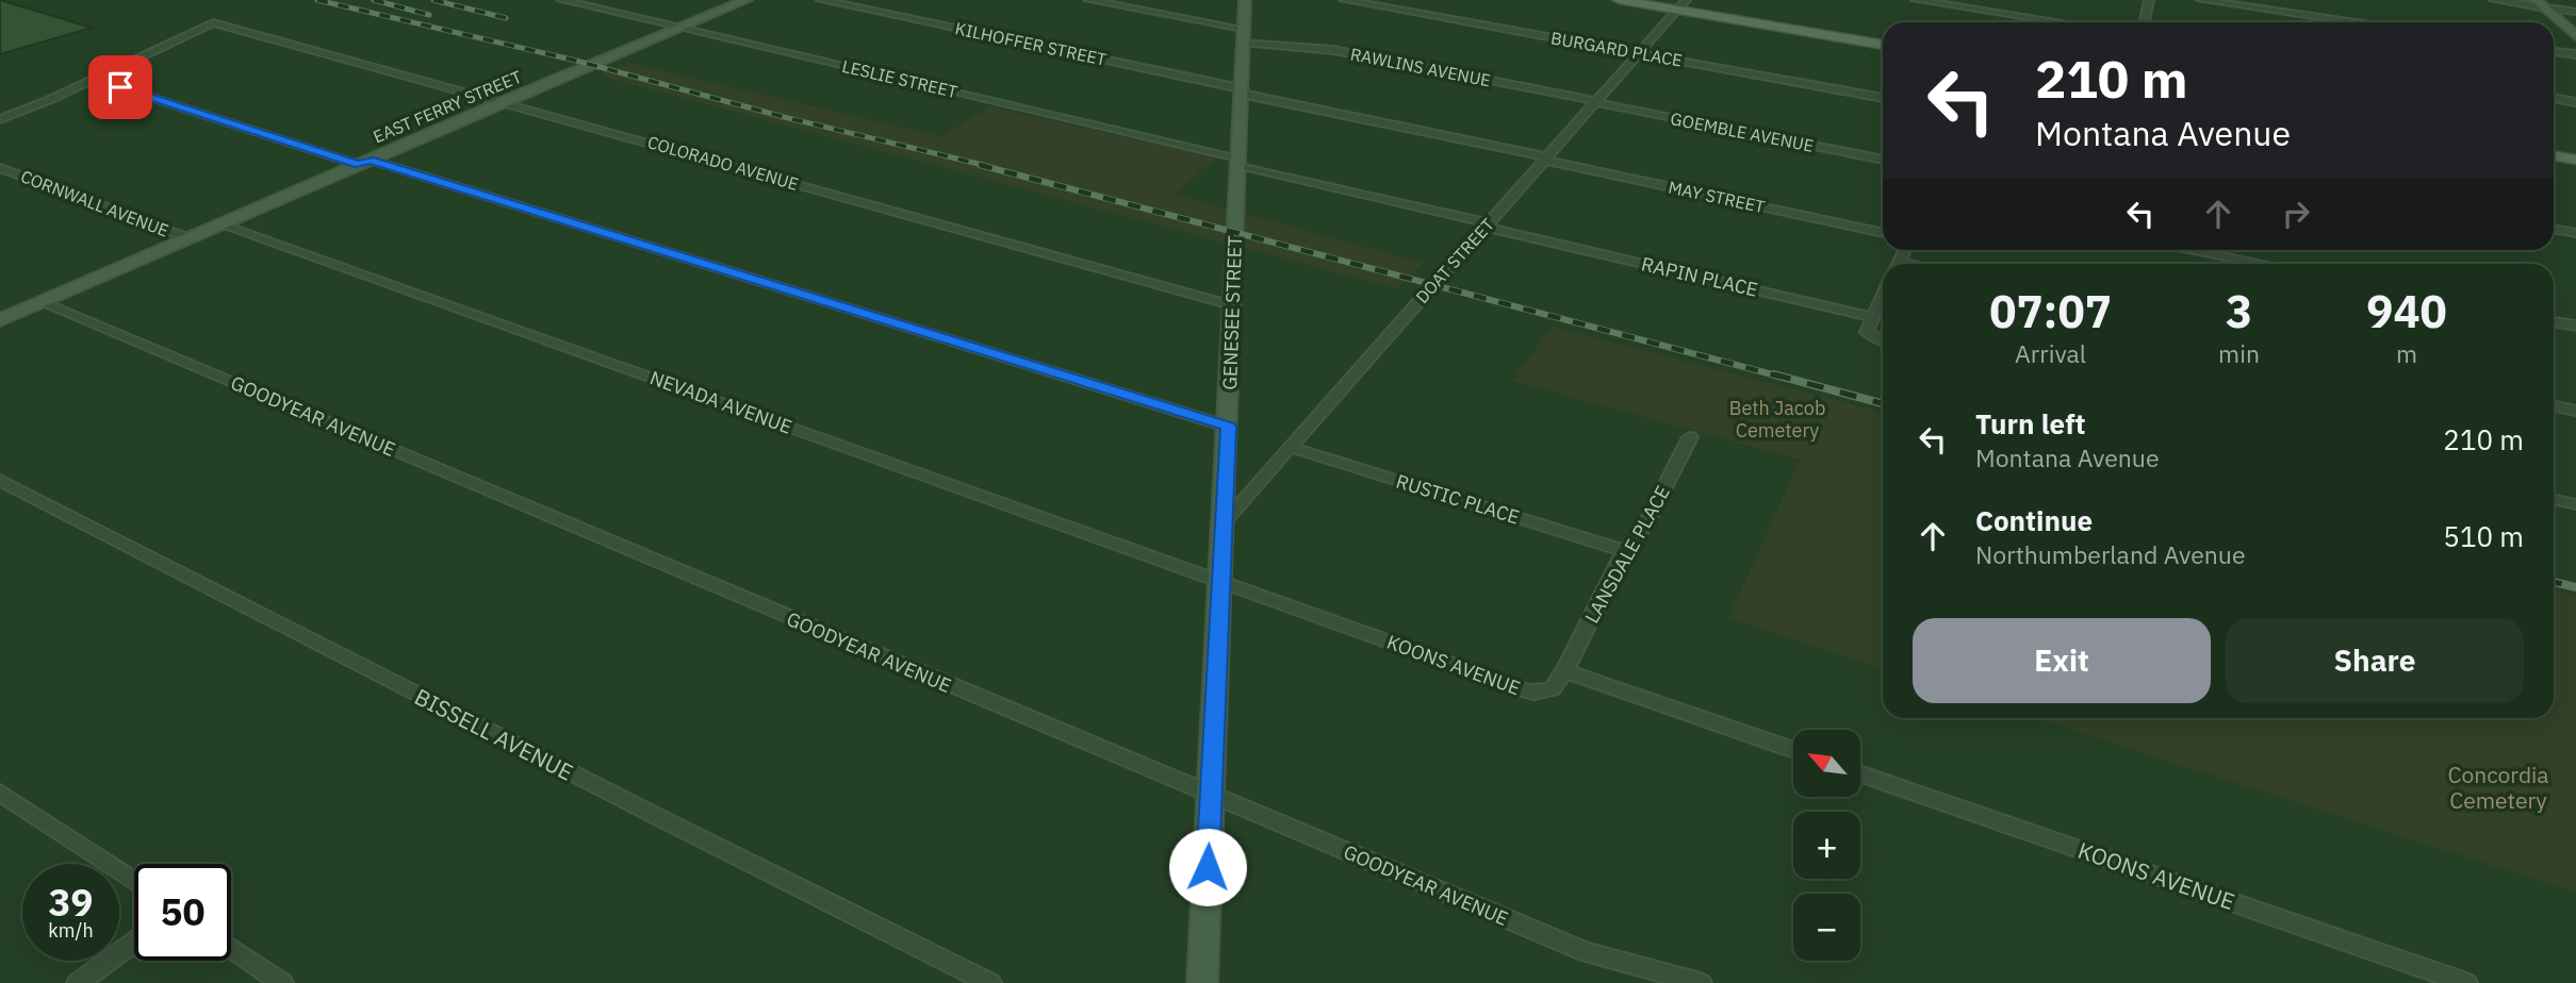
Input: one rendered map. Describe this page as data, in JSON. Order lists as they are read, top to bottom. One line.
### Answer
{"streets":{"main road":["EAST FERRY STREET","GENESEE STREET"],"street":["KILHOFFER STREET","BURGARD PLACE","RAWLINS AVENUE","LESLIE STREET","GOEMBLE AVENUE","COLORADO AVENUE","MAY STREET","CORNWALL AVENUE","DOAT STREET","RAPIN PLACE","NEVADA AVENUE","GOODYEAR AVENUE","RUSTIC PLACE","LANSDALE PLACE","KOONS AVENUE","BISSELL AVENUE"]},"crossings":[["KILHOFFER STREET","MAY STREET"],["KILHOFFER STREET","GENESEE STREET"],["BURGARD PLACE","DOAT STREET"],["RAWLINS AVENUE","GOEMBLE AVENUE"],["RAWLINS AVENUE","DOAT STREET"],["RAWLINS AVENUE","GENESEE STREET"],["LESLIE STREET","EAST FERRY STREET"],["LESLIE STREET","RAPIN PLACE"],["LESLIE STREET","GENESEE STREET"],["EAST FERRY STREET","COLORADO AVENUE"],["EAST FERRY STREET","CORNWALL AVENUE"],["EAST FERRY STREET","NEVADA AVENUE"],["EAST FERRY STREET","GOODYEAR AVENUE"],["GOEMBLE AVENUE","DOAT STREET"],["COLORADO AVENUE","GENESEE STREET"],["MAY STREET","DOAT STREET"],["MAY STREET","GENESEE STREET"],["DOAT STREET","RAPIN PLACE"],["DOAT STREET","GENESEE STREET"],["DOAT STREET","RUSTIC PLACE"],["RAPIN PLACE","GENESEE STREET"],["GENESEE STREET","NEVADA AVENUE"],["GENESEE STREET","GOODYEAR AVENUE"],["GENESEE STREET","KOONS AVENUE"],["NEVADA AVENUE","KOONS AVENUE"],["RUSTIC PLACE","LANSDALE PLACE"],["LANSDALE PLACE","KOONS AVENUE"]],"parks":["Beth Jacob Cemetery","Concordia Cemetery"],"north":"top left","page":{"turn":["210 m","Montana Avenue"],"eta":["07:07","Arrival","3","min","940","m"],"list":[{"name":"Turn left","note":"Montana Avenue","value":"210 m"},{"name":"Continue","note":"Northumberland Avenue","value":"510 m"}],"buttons":["Exit","Share"],"map_buttons":["+","−"],"speed":"39 km/h","limit":"50"}}
